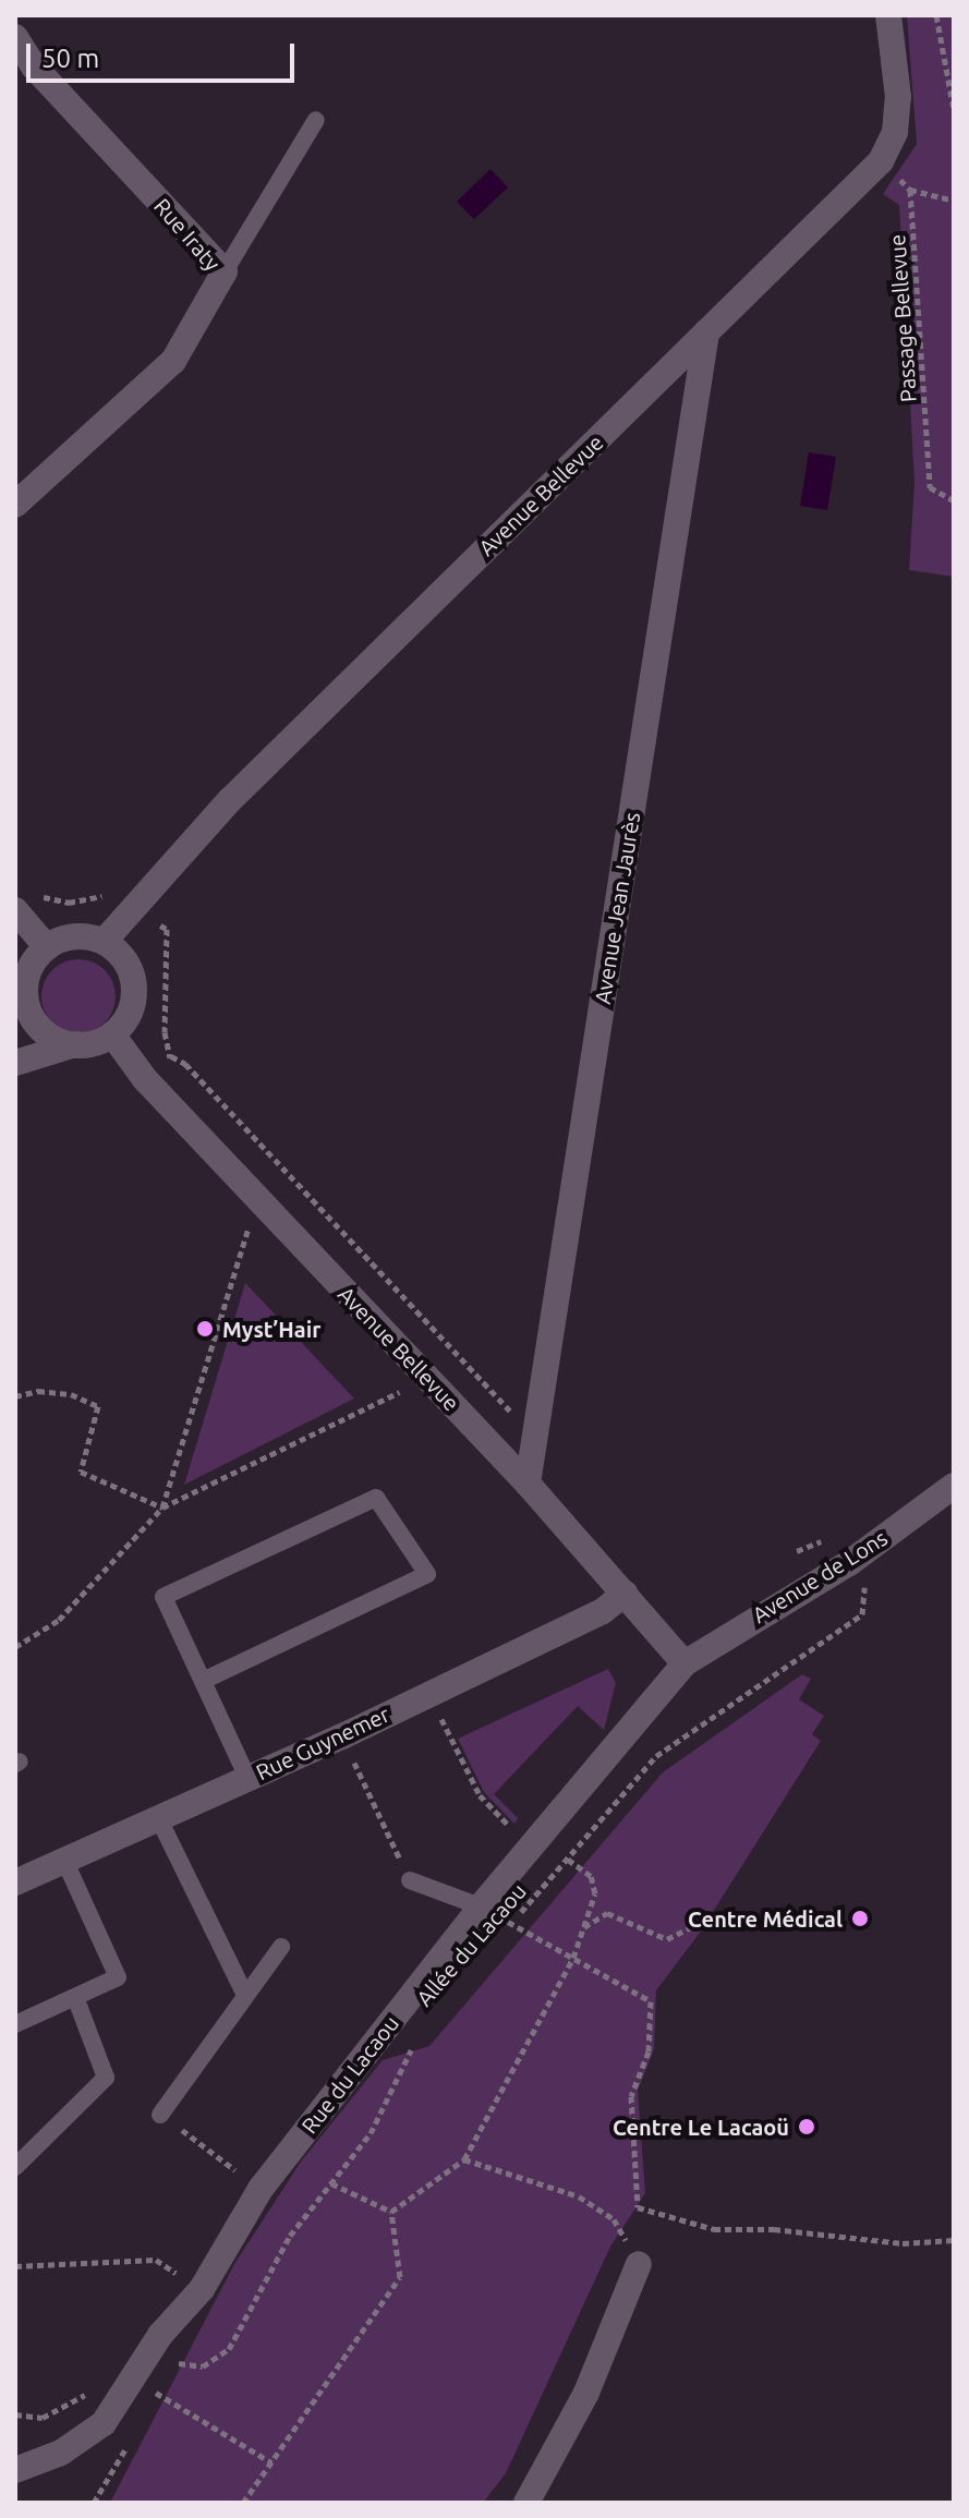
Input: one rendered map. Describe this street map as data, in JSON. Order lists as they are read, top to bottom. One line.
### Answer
{"streets":{"street":["Rue Iraty","Avenue Bellevue","Avenue Jean Jaurès","Avenue de Lons","Rue Guynemer","Rue du Lacaou"],"path":["Passage Bellevue","Allée du Lacaou"]},"crossings":[["Avenue Bellevue","Avenue Jean Jaurès"],["Avenue Bellevue","Avenue de Lons"],["Avenue Bellevue","Rue Guynemer"],["Avenue Bellevue","Rue du Lacaou"],["Avenue de Lons","Rue du Lacaou"]],"places":["Myst’Hair","Centre Médical","Centre Le Lacaoü"],"scale_bar":"50 m"}
